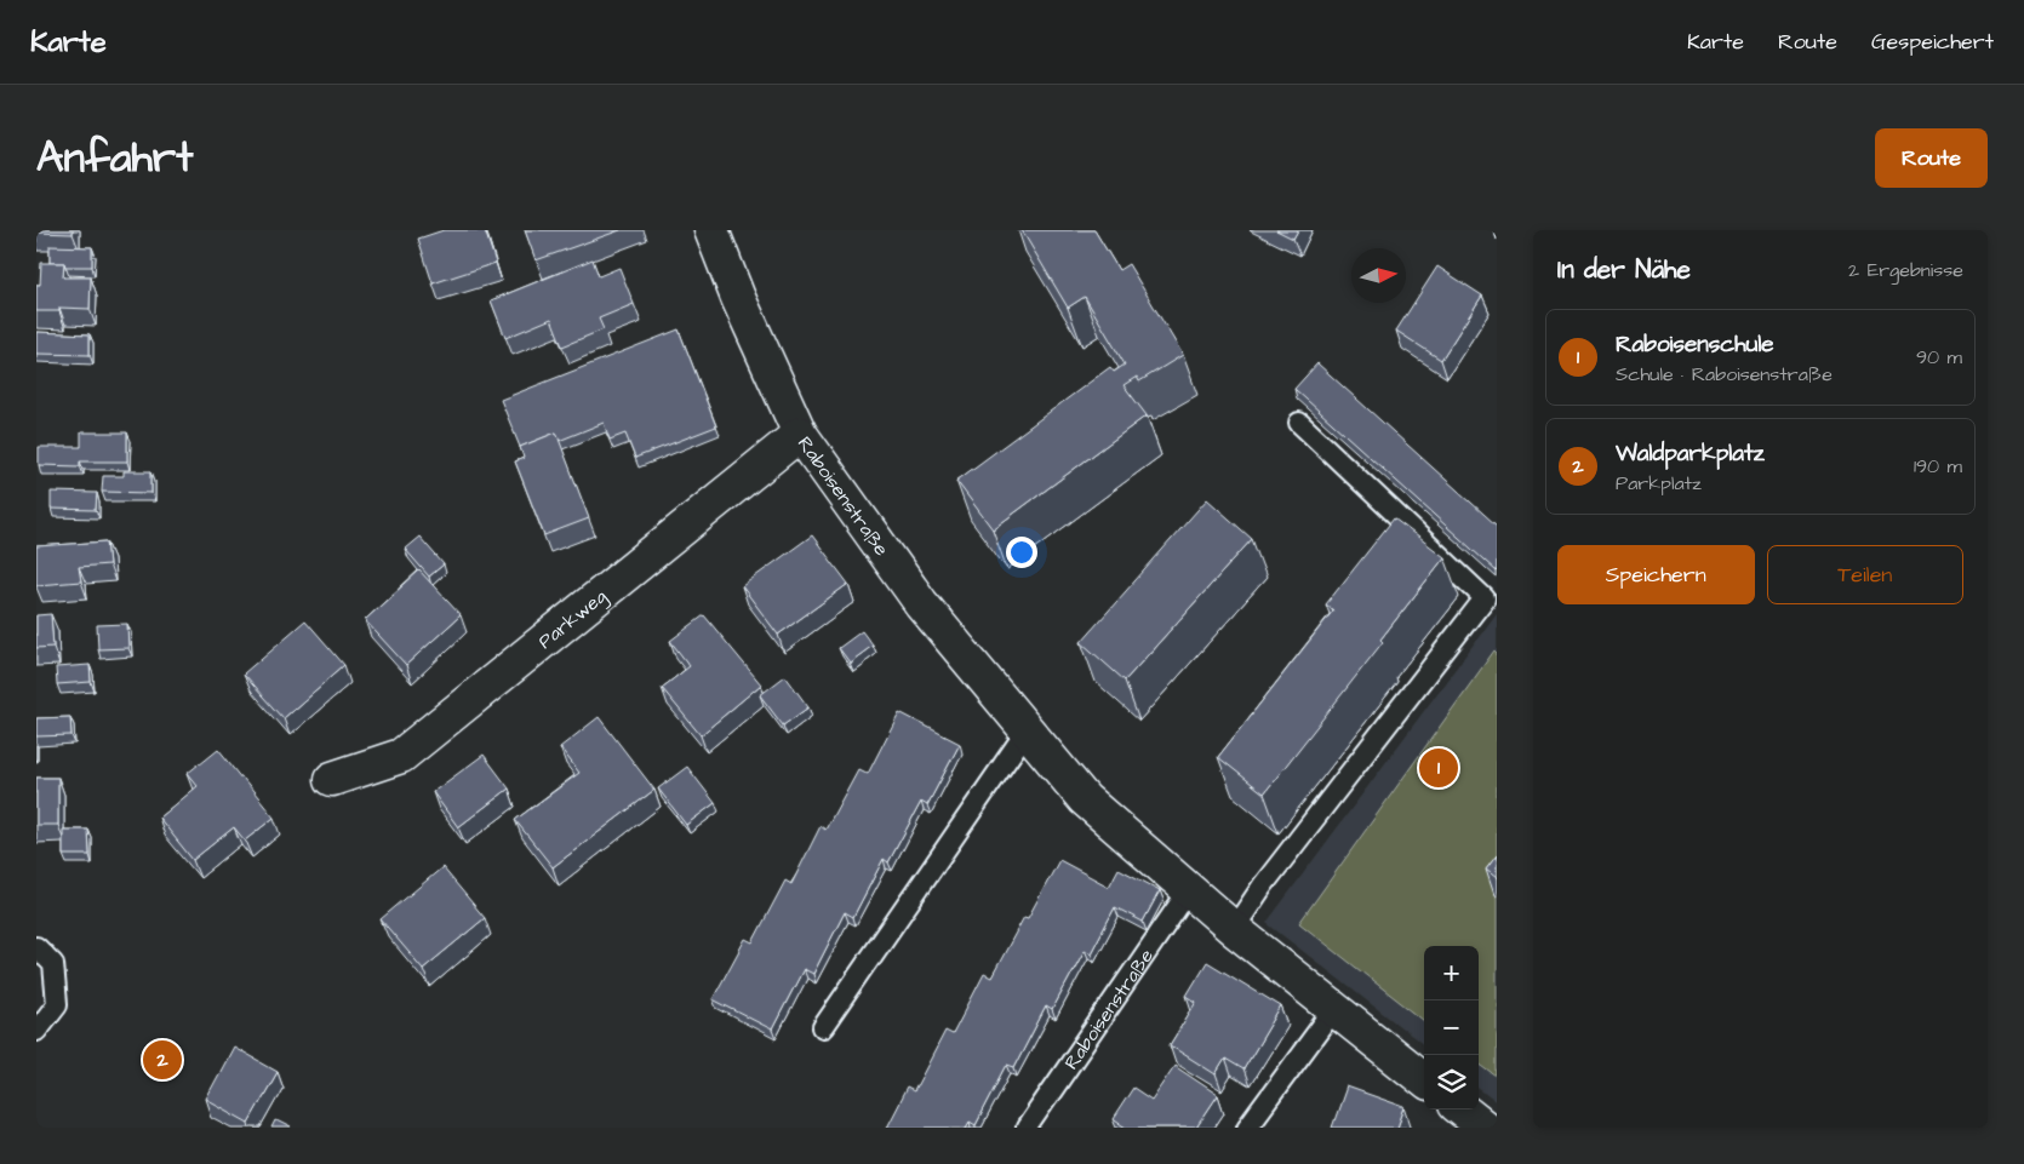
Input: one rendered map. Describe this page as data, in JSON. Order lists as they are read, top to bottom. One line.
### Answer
{"streets":{"street":["Raboisenstraße","Parkweg"]},"crossings":[["Raboisenstraße","Parkweg"]],"north":"right","page":{"header":"Karte","nav":["Karte","Route","Gespeichert"],"title":"Anfahrt","buttons":["Route",["Speichern","Teilen"]],"heading":["In der Nähe","2 Ergebnisse"],"list":[{"mark":"1","name":"Raboisenschule","note":"Schule · Raboisenstraße","value":"90 m"},{"mark":"2","name":"Waldparkplatz","note":"Parkplatz","value":"190 m"}],"pins":["1","2"],"map_buttons":["+","−"]}}
